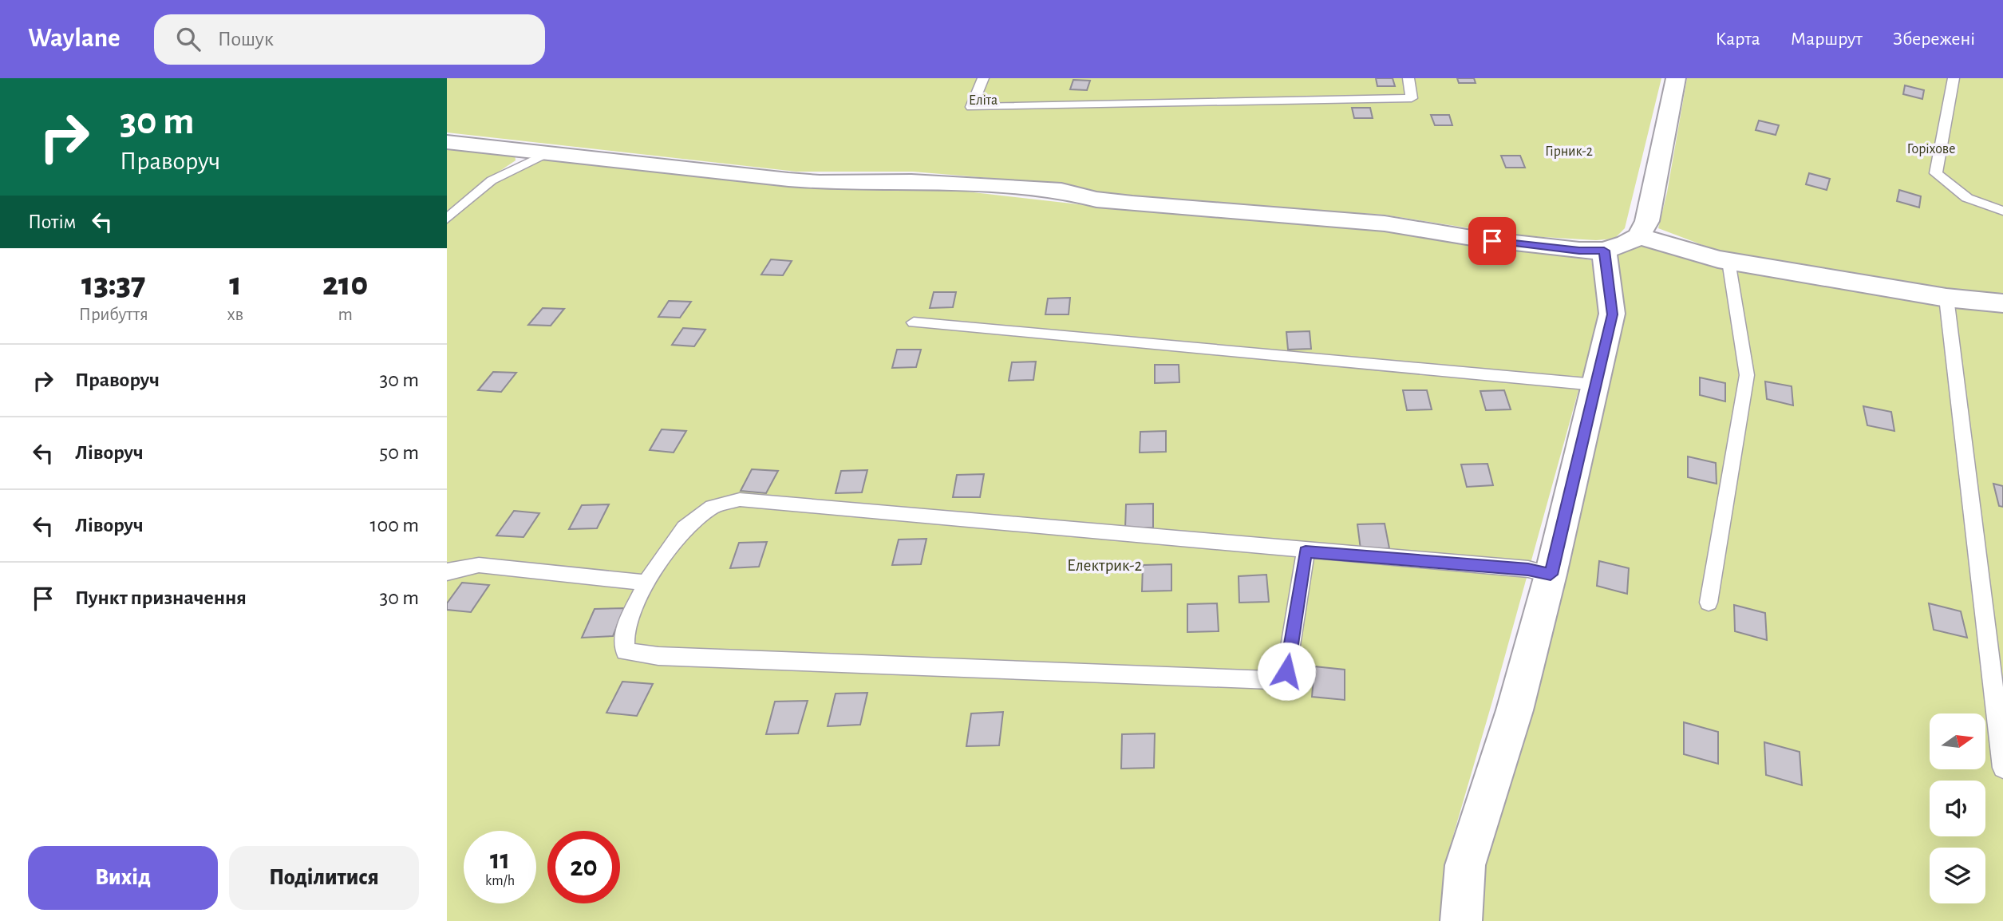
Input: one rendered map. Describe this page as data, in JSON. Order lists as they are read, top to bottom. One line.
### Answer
{"parks":["Еліта","Горіхове","Гірник-2","Електрик-2"],"north":"right","page":{"header":"Waylane","search":"Пошук","nav":["Карта","Маршрут","Збережені"],"turn":["30 m","Праворуч"],"then":"Потім","eta":["13:37","Прибуття","1","хв","210","m"],"list":[{"name":"Праворуч","value":"30 m"},{"name":"Ліворуч","value":"50 m"},{"name":"Ліворуч","value":"100 m"},{"name":"Пункт призначення","value":"30 m"}],"speed":"11 km/h","limit":"20","buttons":["Вихід","Поділитися"]}}
